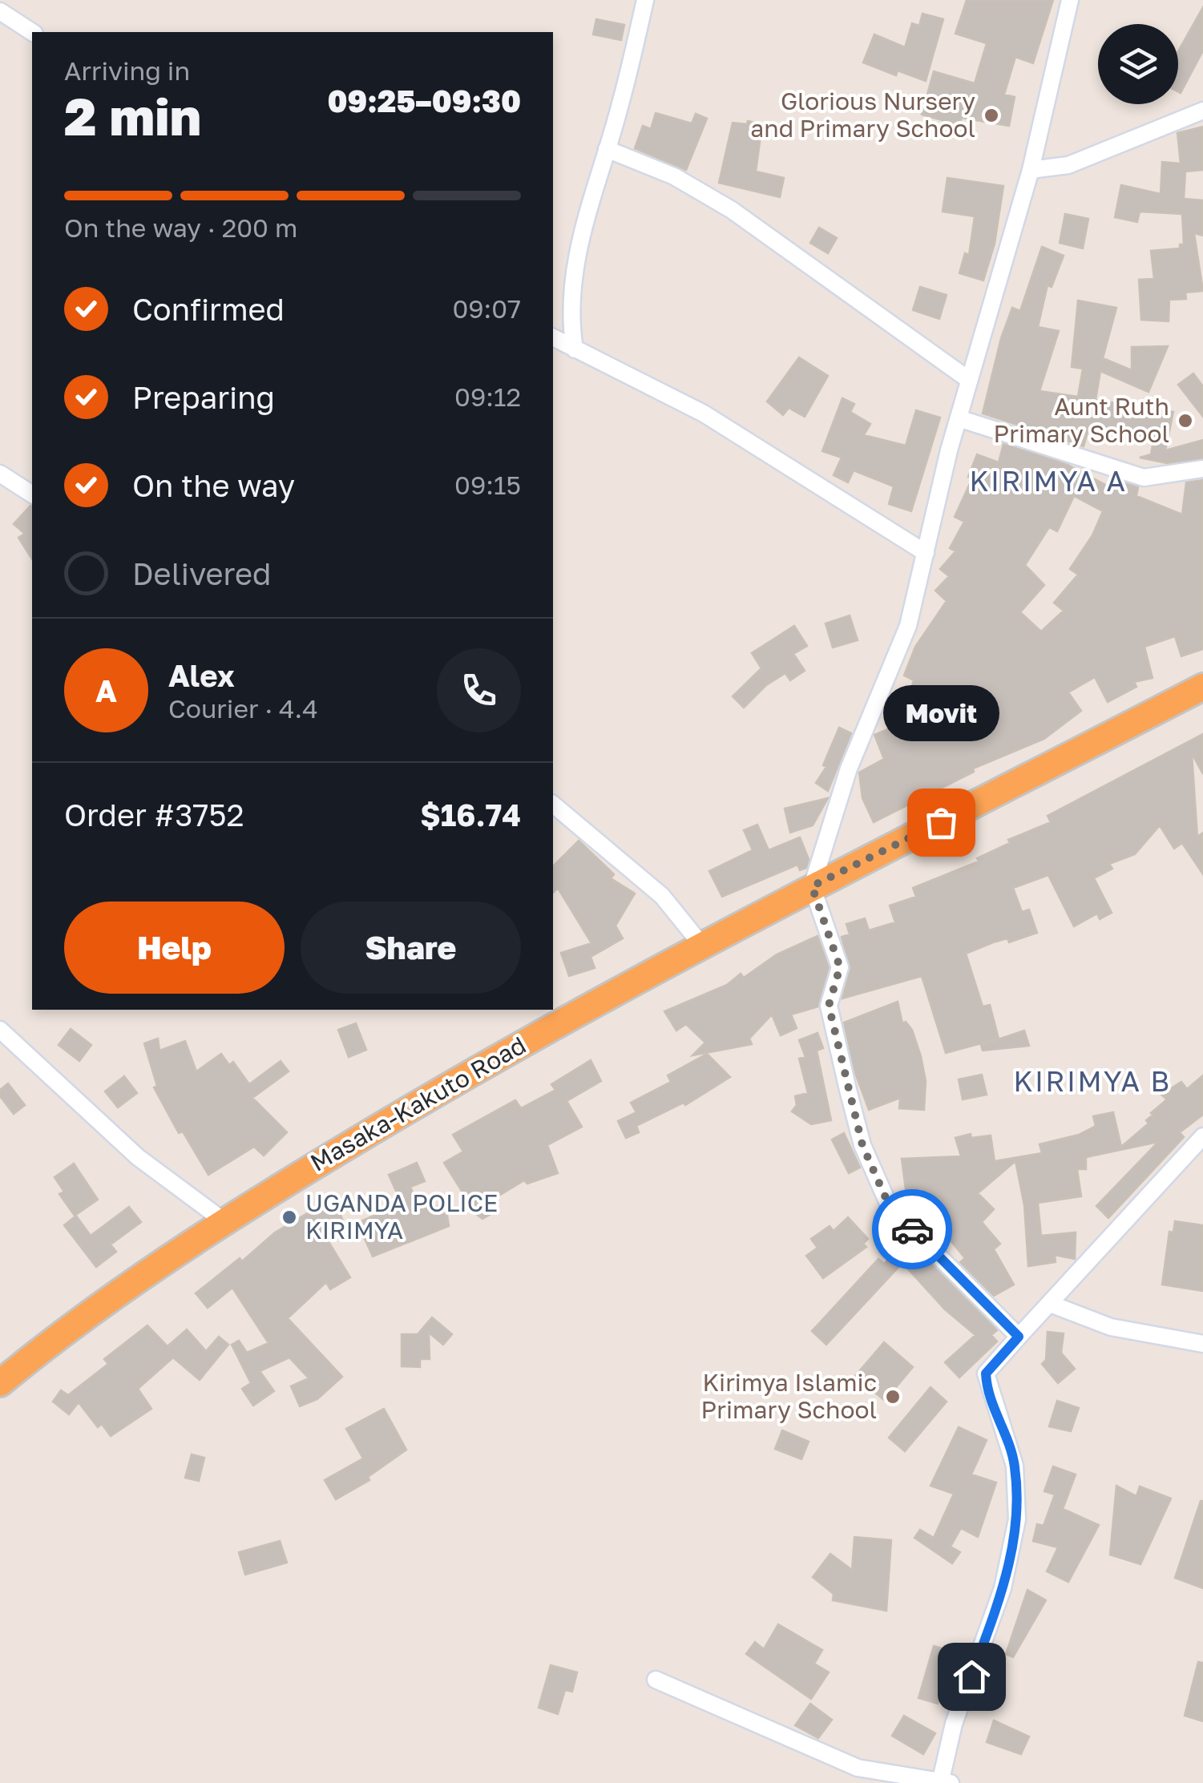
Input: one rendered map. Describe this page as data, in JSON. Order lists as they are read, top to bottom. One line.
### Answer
{"streets":{"highway":["Masaka-Kakuto Road"]},"districts":["KIRIMYA A","KIRIMYA B"],"places":["Glorious Nursery and Primary School","Aunt Ruth Primary School","Movit","UGANDA POLICE KIRIMYA","Kirimya Islamic Primary School"],"page":{"heading":["2 min","Arriving in","09:25–09:30"],"panel":["Alex","Courier · 4.4","Order #3752","$16.74"],"bar":"On the way · 200 m","list":[["Confirmed","09:07"],["Preparing","09:12"],["On the way","09:15"],"Delivered"],"round":"A","bubble":"Movit","buttons":["Help","Share"]}}
